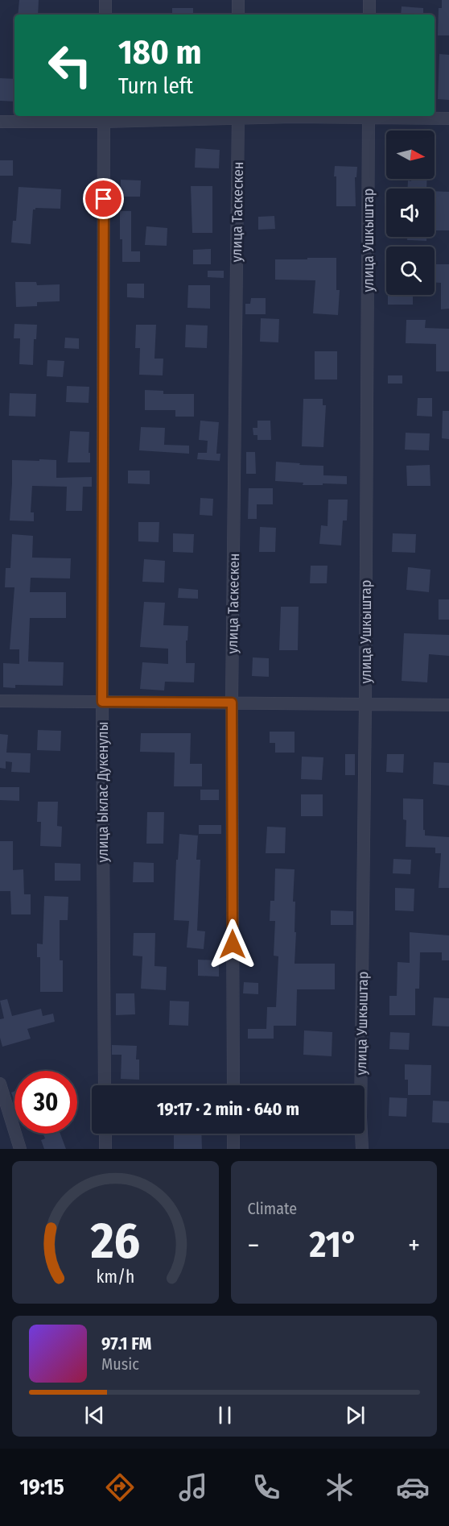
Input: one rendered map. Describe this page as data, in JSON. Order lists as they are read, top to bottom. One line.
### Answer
{"streets":{"street":["улица Таскескен","улица Ушкыштар","улица Ыклас Дукенулы"]},"north":"right","page":{"turn":["180 m","Turn left"],"limit":"30","trip":"19:17 · 2 min · 640 m","tile":"Climate","heat":["−","21°","+"],"song":["97.1 FM","Music"],"tabs":"19:15","gauge":["26","km/h"]}}
